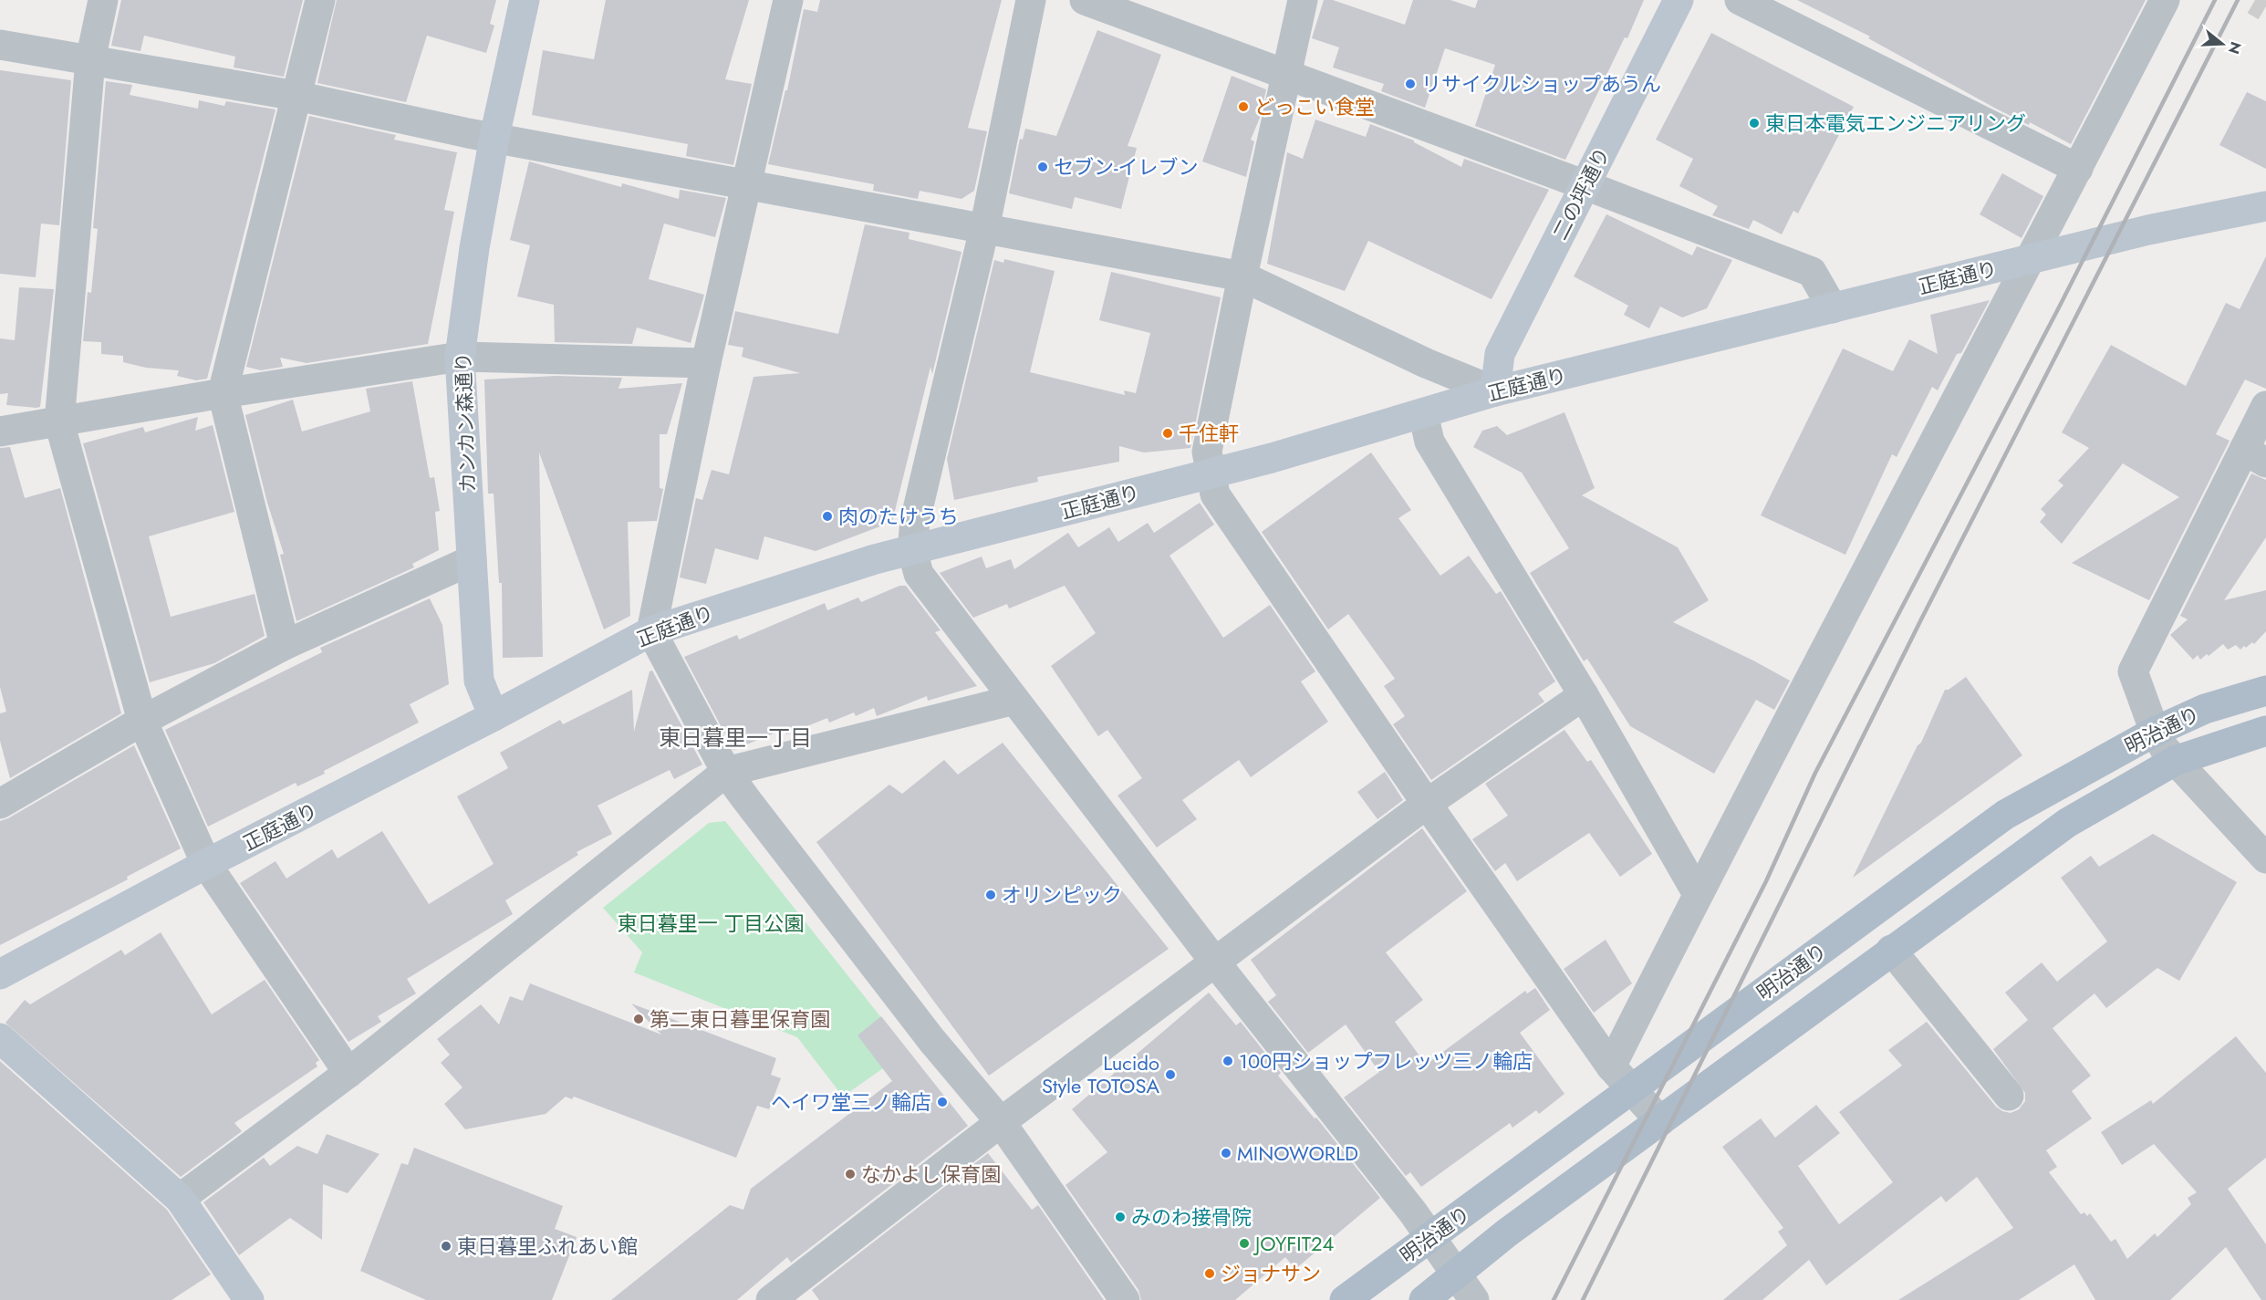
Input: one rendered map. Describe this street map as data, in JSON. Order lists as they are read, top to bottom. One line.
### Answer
{"streets":{"main road":["明治通り"],"street":["二の坪通り","正庭通り","カンカン森通り"]},"crossings":[["二の坪通り","正庭通り"],["正庭通り","カンカン森通り"]],"districts":["東日暮里一丁目"],"parks":["東日暮里一 丁目公園"],"places":["リサイクルショップあうん","どっこい食堂","東日本電気エンジニアリング","セブン-イレブン","千住軒","肉のたけうち","オリンピック","第二東日暮里保育園","100円ショップフレッツ三ノ輪店","Lucido Style TOTOSA","ヘイワ堂三ノ輪店","MINOWORLD","なかよし保育園","みのわ接骨院","JOYFIT24","東日暮里ふれあい館","ジョナサン"],"north":"right"}
